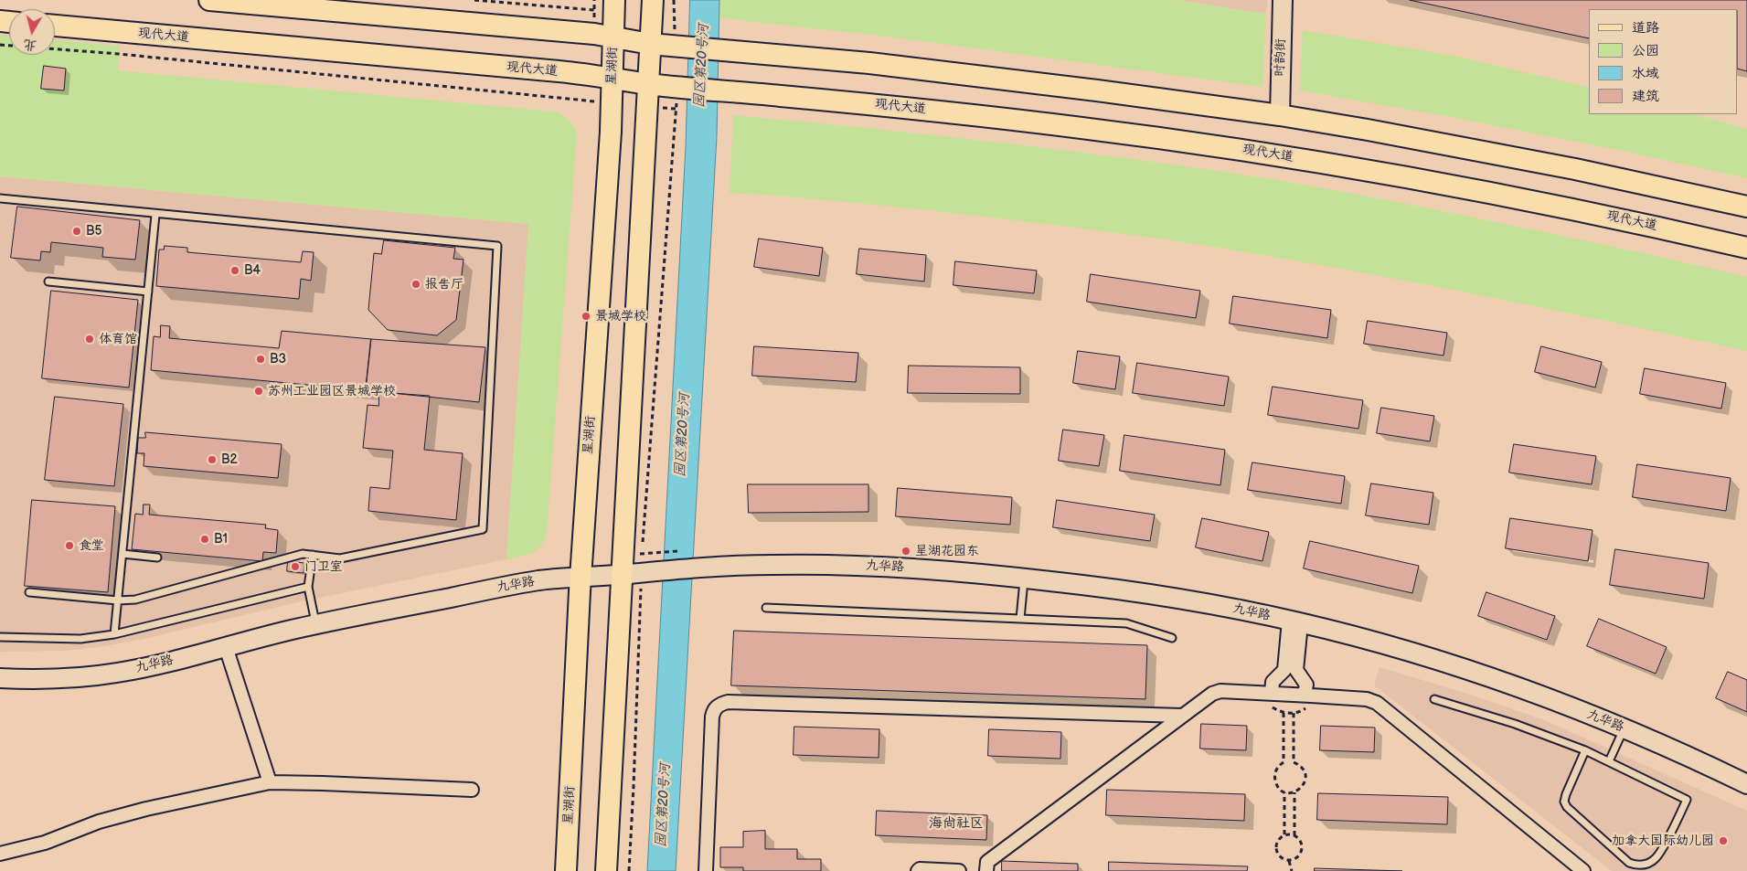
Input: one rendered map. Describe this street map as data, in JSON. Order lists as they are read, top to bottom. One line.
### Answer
{"streets":{"main road":["现代大道","星湖街"],"street":["时韵街","九华路"]},"crossings":[["现代大道","星湖街"],["星湖街","九华路"]],"districts":["海尚社区"],"water":["园区第20号河"],"places":["B5","B4","报告厅","景城学校","体育馆","B3","苏州工业园区景城学校","B2","B1","食堂","星湖花园东","门卫室","加拿大国际幼儿园"],"legend":["道路","公园","水域","建筑"],"north":"bottom"}
